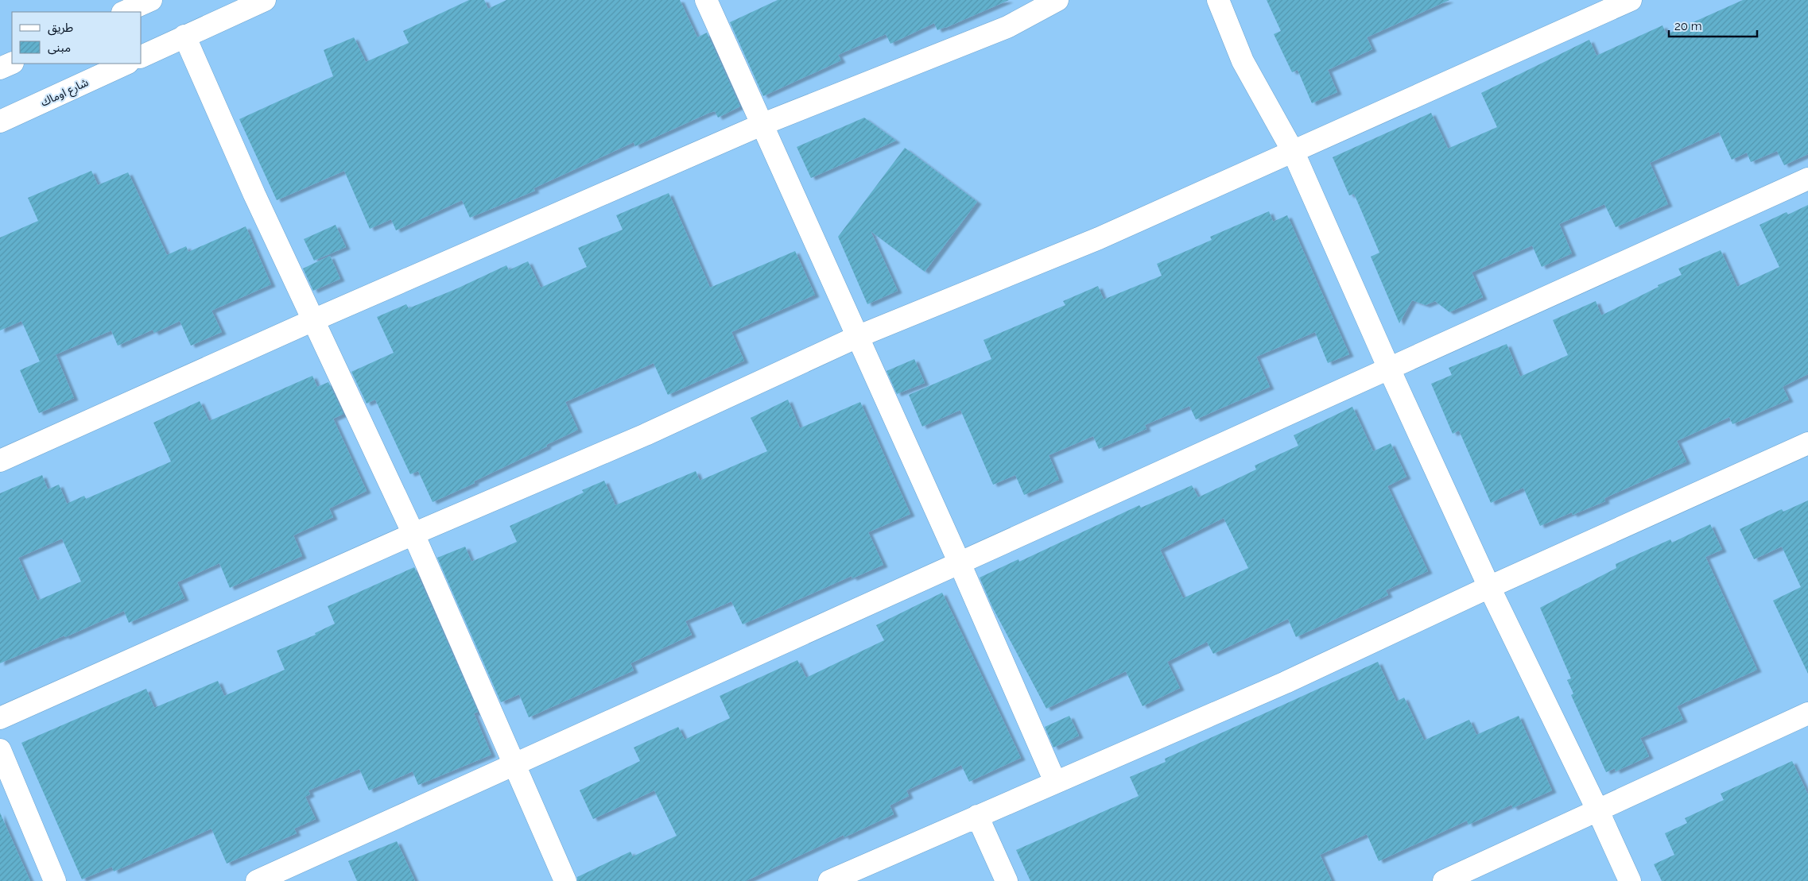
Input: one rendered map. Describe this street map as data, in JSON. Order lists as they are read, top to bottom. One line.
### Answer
{"streets":{"street":["شارع اوماك"]},"legend":["طريق","مبنى"],"scale_bar":"20 m"}
